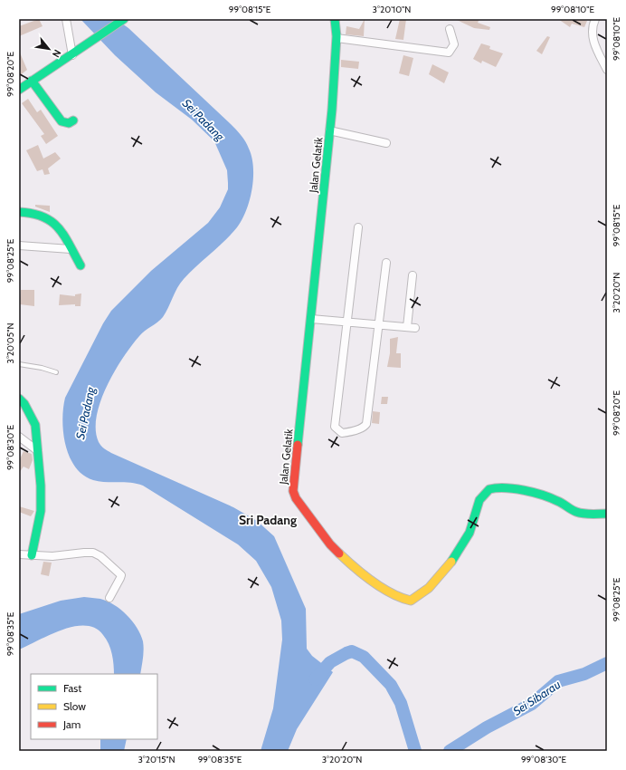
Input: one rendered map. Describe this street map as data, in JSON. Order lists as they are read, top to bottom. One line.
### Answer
{"streets":{"street":["Jalan Gelatik"]},"districts":["Sri Padang"],"water":["Sei Padang","Sei Sibarau"],"legend":["Fast","Slow","Jam"],"north":"bottom right","coordinates":["99°08'15\"E","3°20'10\"N","99°08'10\"E","99°08'20\"E","99°08'25\"E","3°20'20\"N","3°20'05\"N","99°08'30\"E","99°08'35\"E","3°20'15\"N"]}
